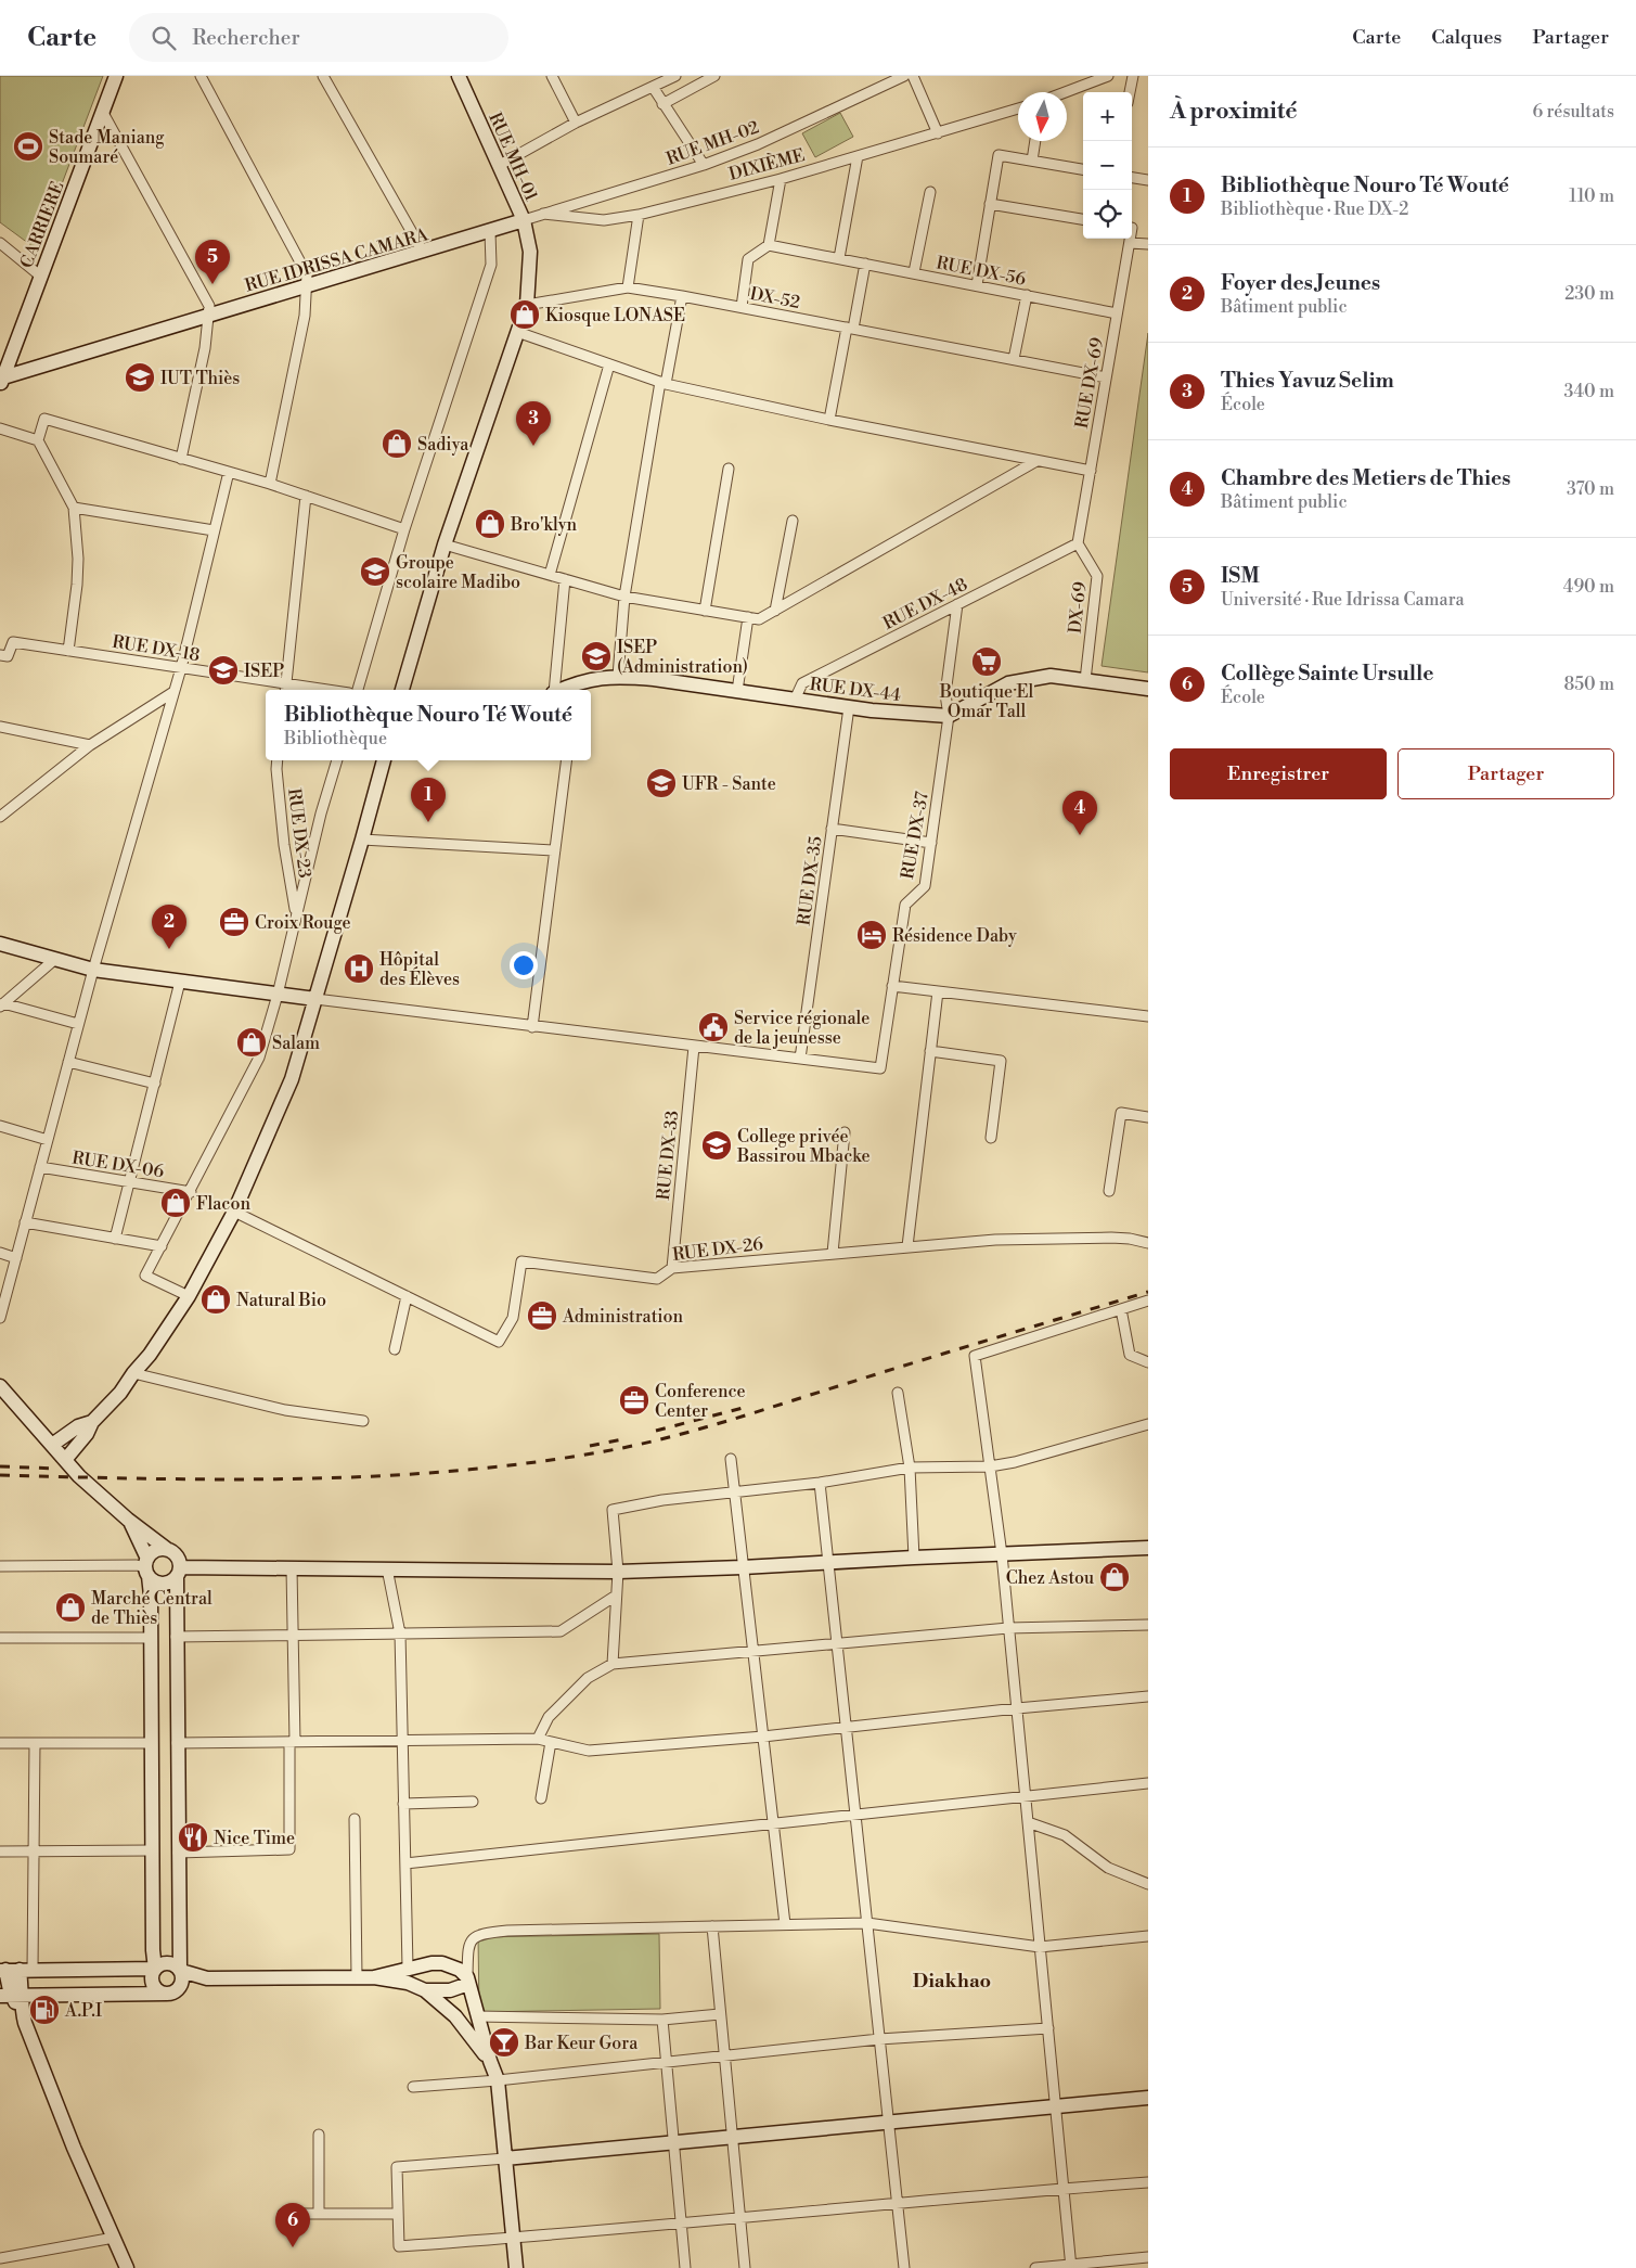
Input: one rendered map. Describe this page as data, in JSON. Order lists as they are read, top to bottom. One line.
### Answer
{"streets":{"street":["RUE MH-02","RUE MH-01","DIXIÈME","CARRIERE","RUE IDRISSA CAMARA","RUE DX-56","DX-52","RUE DX-69","RUE DX-48","DX-69","RUE DX-18","RUE DX-44","RUE DX-23","RUE DX-37","RUE DX-35","RUE DX-33","RUE DX-06","RUE DX-26"]},"crossings":[["RUE MH-02","RUE MH-01"],["RUE MH-02","DIXIÈME"],["RUE MH-02","RUE IDRISSA CAMARA"],["RUE MH-01","RUE IDRISSA CAMARA"],["CARRIERE","RUE IDRISSA CAMARA"],["RUE DX-56","RUE DX-69"],["DX-52","RUE DX-69"],["RUE DX-69","RUE DX-48"],["RUE DX-69","DX-69"],["RUE DX-48","DX-69"],["RUE DX-48","RUE DX-44"],["RUE DX-48","RUE DX-37"],["RUE DX-44","RUE DX-37"],["RUE DX-44","RUE DX-35"],["RUE DX-37","RUE DX-35"],["RUE DX-33","RUE DX-26"]],"districts":["Diakhao"],"places":{"sports":["Stade Maniang Soumaré"],"shop":["Kiosque LONASE","Sadiya","Bro'klyn","Salam","Flacon","Natural Bio","Chez Astou","Marché Central de Thiès"],"school or university":["IUT Thiès","Groupe scolaire Madibo","ISEP (Administration)","ISEP","UFR - Sante","College privée Bassirou Mbacke"],"supermarket":["Boutique El Omar Tall"],"office":["Croix Rouge","Administration","Conference Center"],"hotel":["Résidence Daby"],"hospital":["Hôpital des Élèves"],"public building":["Service régionale de la jeunesse"],"restaurant":["Nice Time"],"fuel station":["A.P.I"],"bar":["Bar Keur Gora"]},"north":"bottom","page":{"header":"Carte","search":"Rechercher","nav":["Carte","Calques","Partager"],"heading":["À proximité","6 résultats"],"map_buttons":["+","−"],"list":[{"mark":"1","name":"Bibliothèque Nouro Té Wouté","note":"Bibliothèque · Rue DX-2","value":"110 m"},{"mark":"2","name":"Foyer des Jeunes","note":"Bâtiment public","value":"230 m"},{"mark":"3","name":"Thies Yavuz Selim","note":"École","value":"340 m"},{"mark":"4","name":"Chambre des Metiers de Thies","note":"Bâtiment public","value":"370 m"},{"mark":"5","name":"ISM","note":"Université · Rue Idrissa Camara","value":"490 m"},{"mark":"6","name":"Collège Sainte Ursulle","note":"École","value":"850 m"}],"pins":["5","3","1","4","2","6"],"popup":["Bibliothèque Nouro Té Wouté","Bibliothèque"],"buttons":["Enregistrer","Partager"]}}
